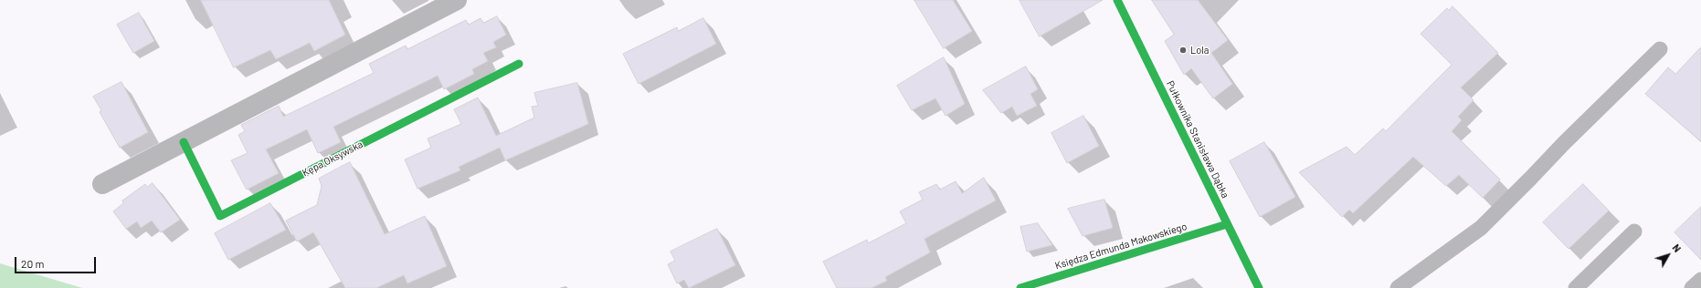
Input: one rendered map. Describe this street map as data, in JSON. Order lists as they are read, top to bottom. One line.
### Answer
{"streets":{"street":["Pułkownika Stanisława Dąbka","Kępa Oksywska","Księdza Edmunda Makowskiego"]},"crossings":[["Pułkownika Stanisława Dąbka","Księdza Edmunda Makowskiego"]],"places":["Lola"],"scale_bar":"20 m","north":"top right"}
